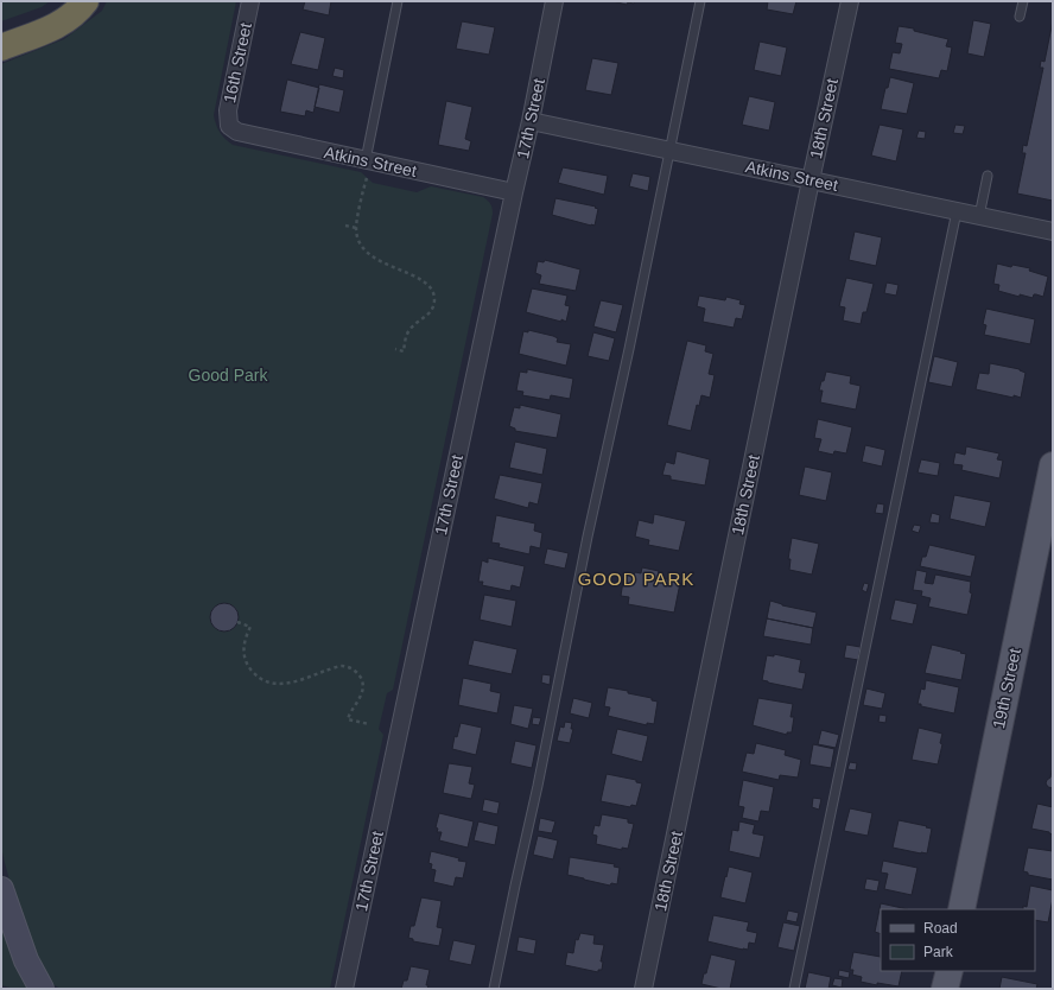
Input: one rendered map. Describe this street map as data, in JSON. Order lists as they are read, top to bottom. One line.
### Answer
{"streets":{"main road":["19th Street"],"street":["16th Street","17th Street","18th Street","Atkins Street"]},"crossings":[["16th Street","Atkins Street"],["17th Street","Atkins Street"],["18th Street","Atkins Street"]],"districts":["GOOD PARK"],"parks":["Good Park"],"legend":["Road","Park"]}
